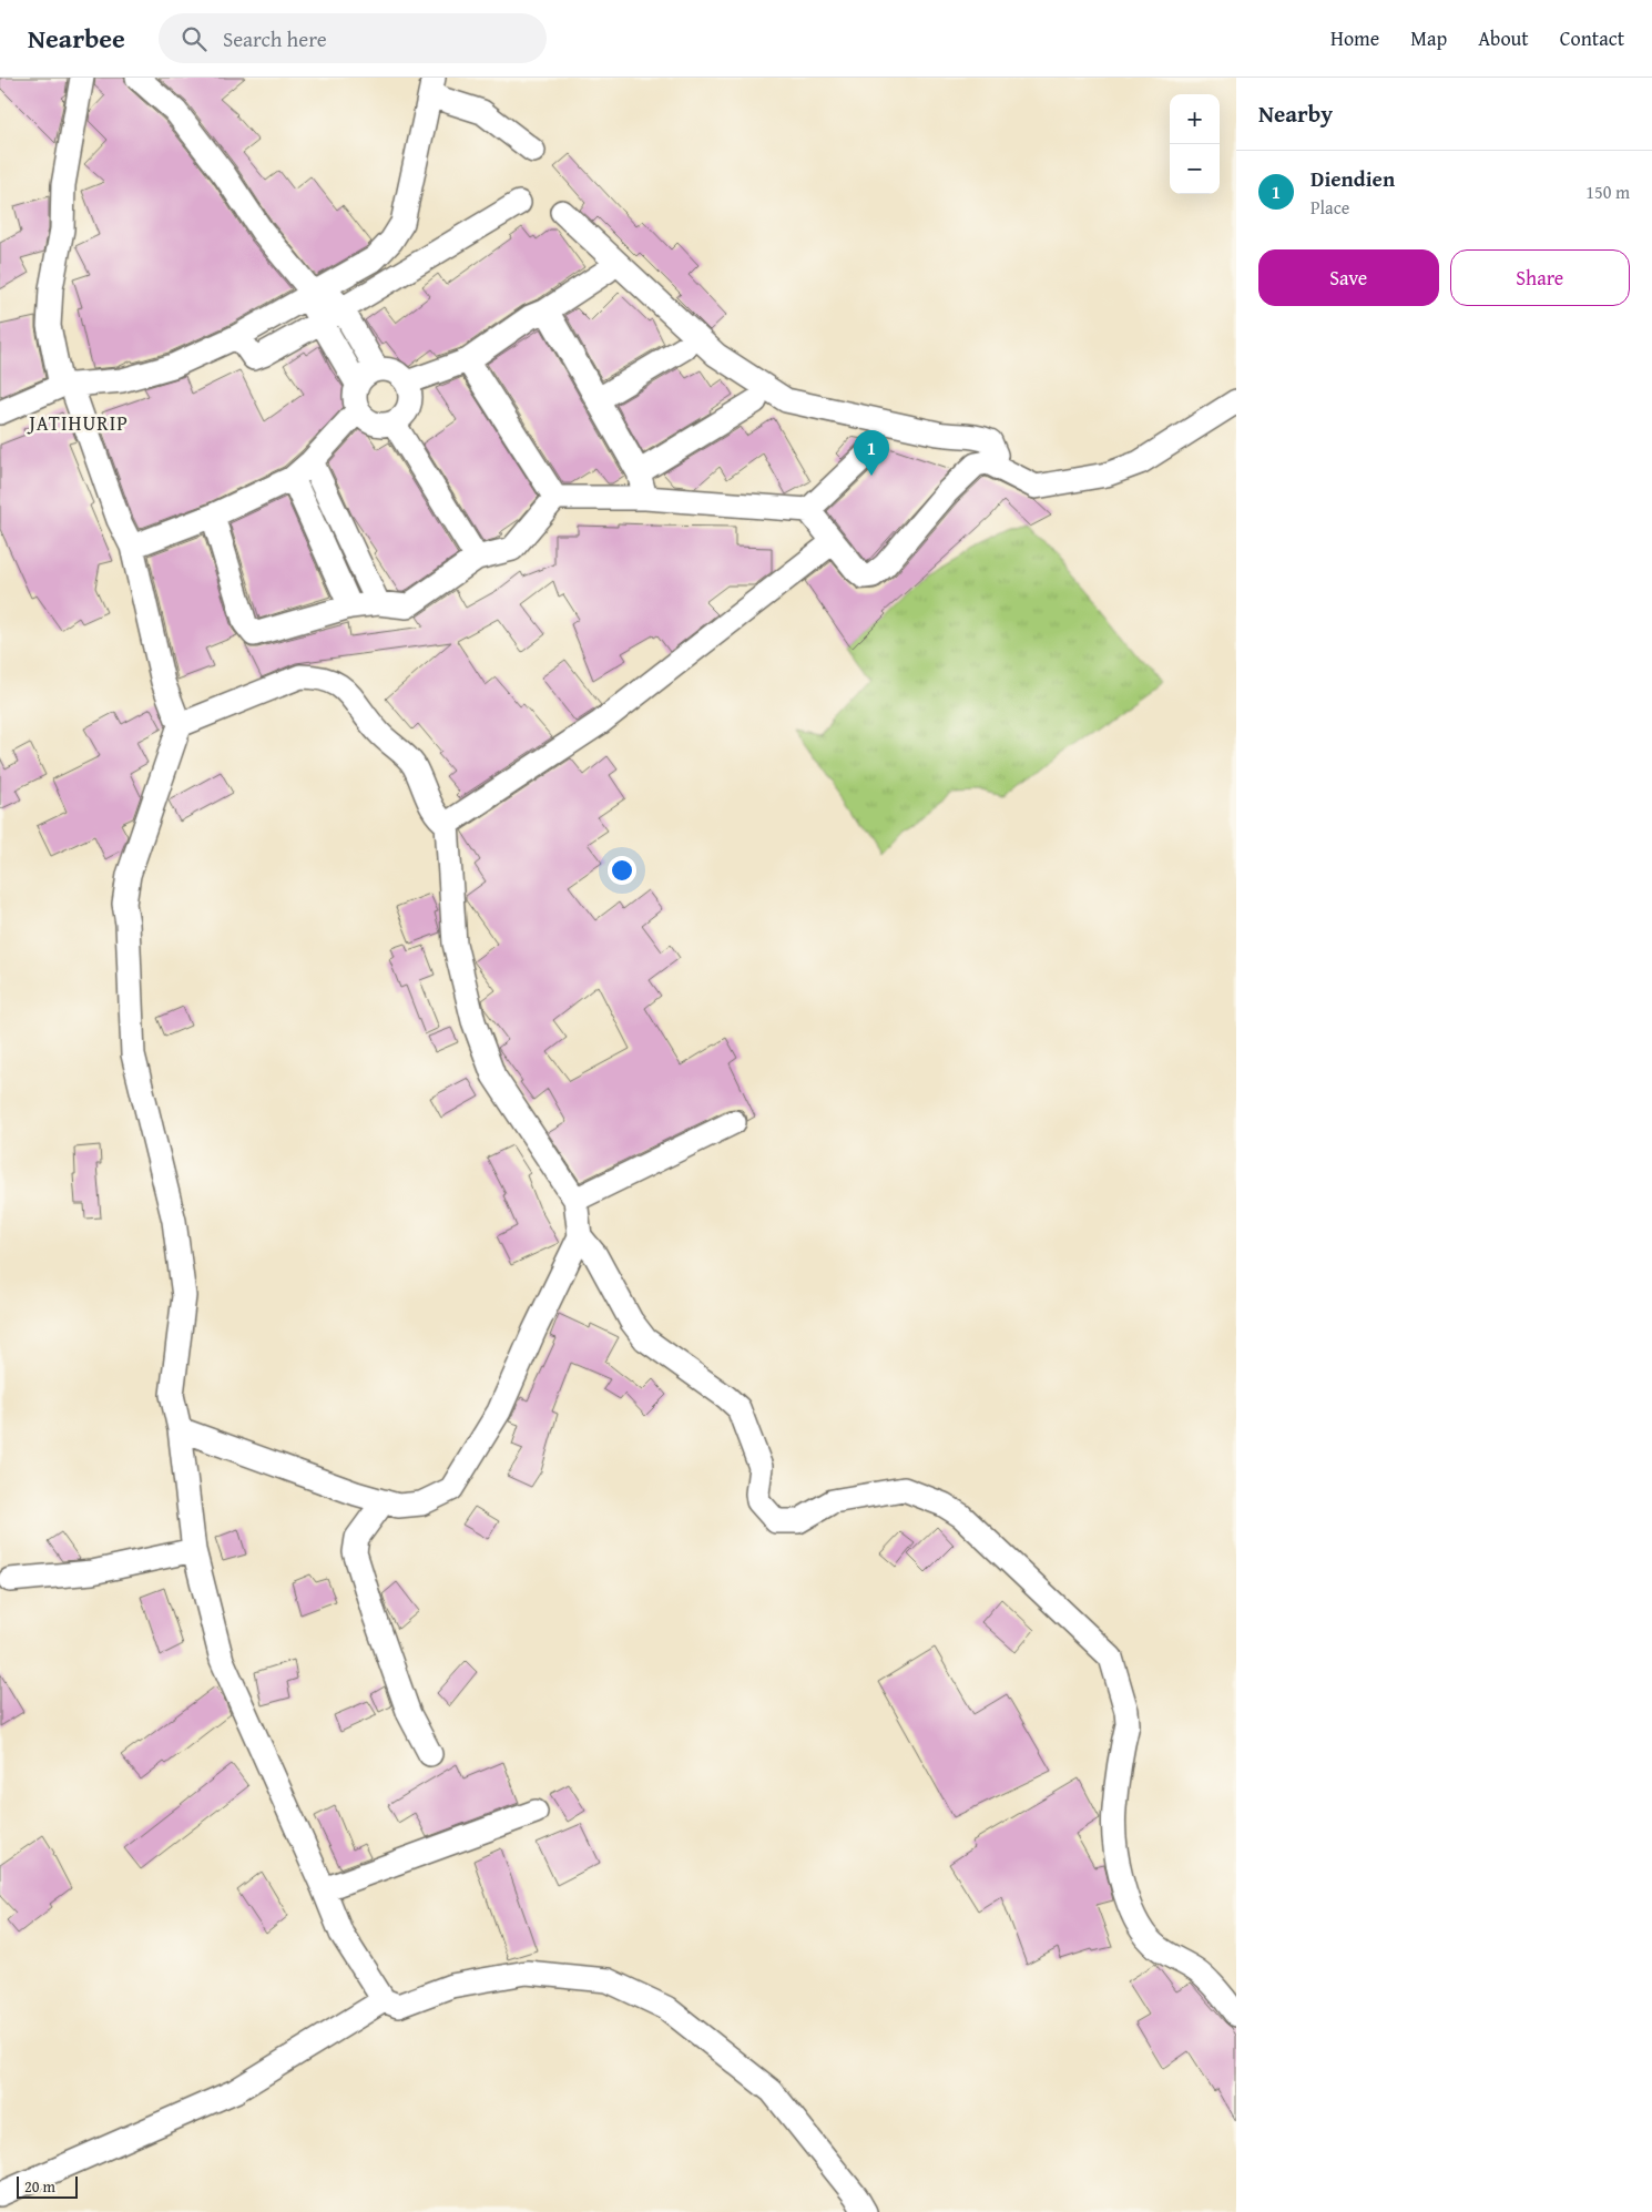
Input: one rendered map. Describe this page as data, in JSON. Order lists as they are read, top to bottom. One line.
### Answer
{"districts":["JATIHURIP"],"scale_bar":"20 m","page":{"header":"Nearbee","search":"Search here","nav":["Home","Map","About","Contact"],"heading":"Nearby","map_buttons":["+","−"],"list":[{"mark":"1","name":"Diendien","note":"Place","value":"150 m"}],"buttons":["Save","Share"],"pins":"1","scale":"20 m"}}
